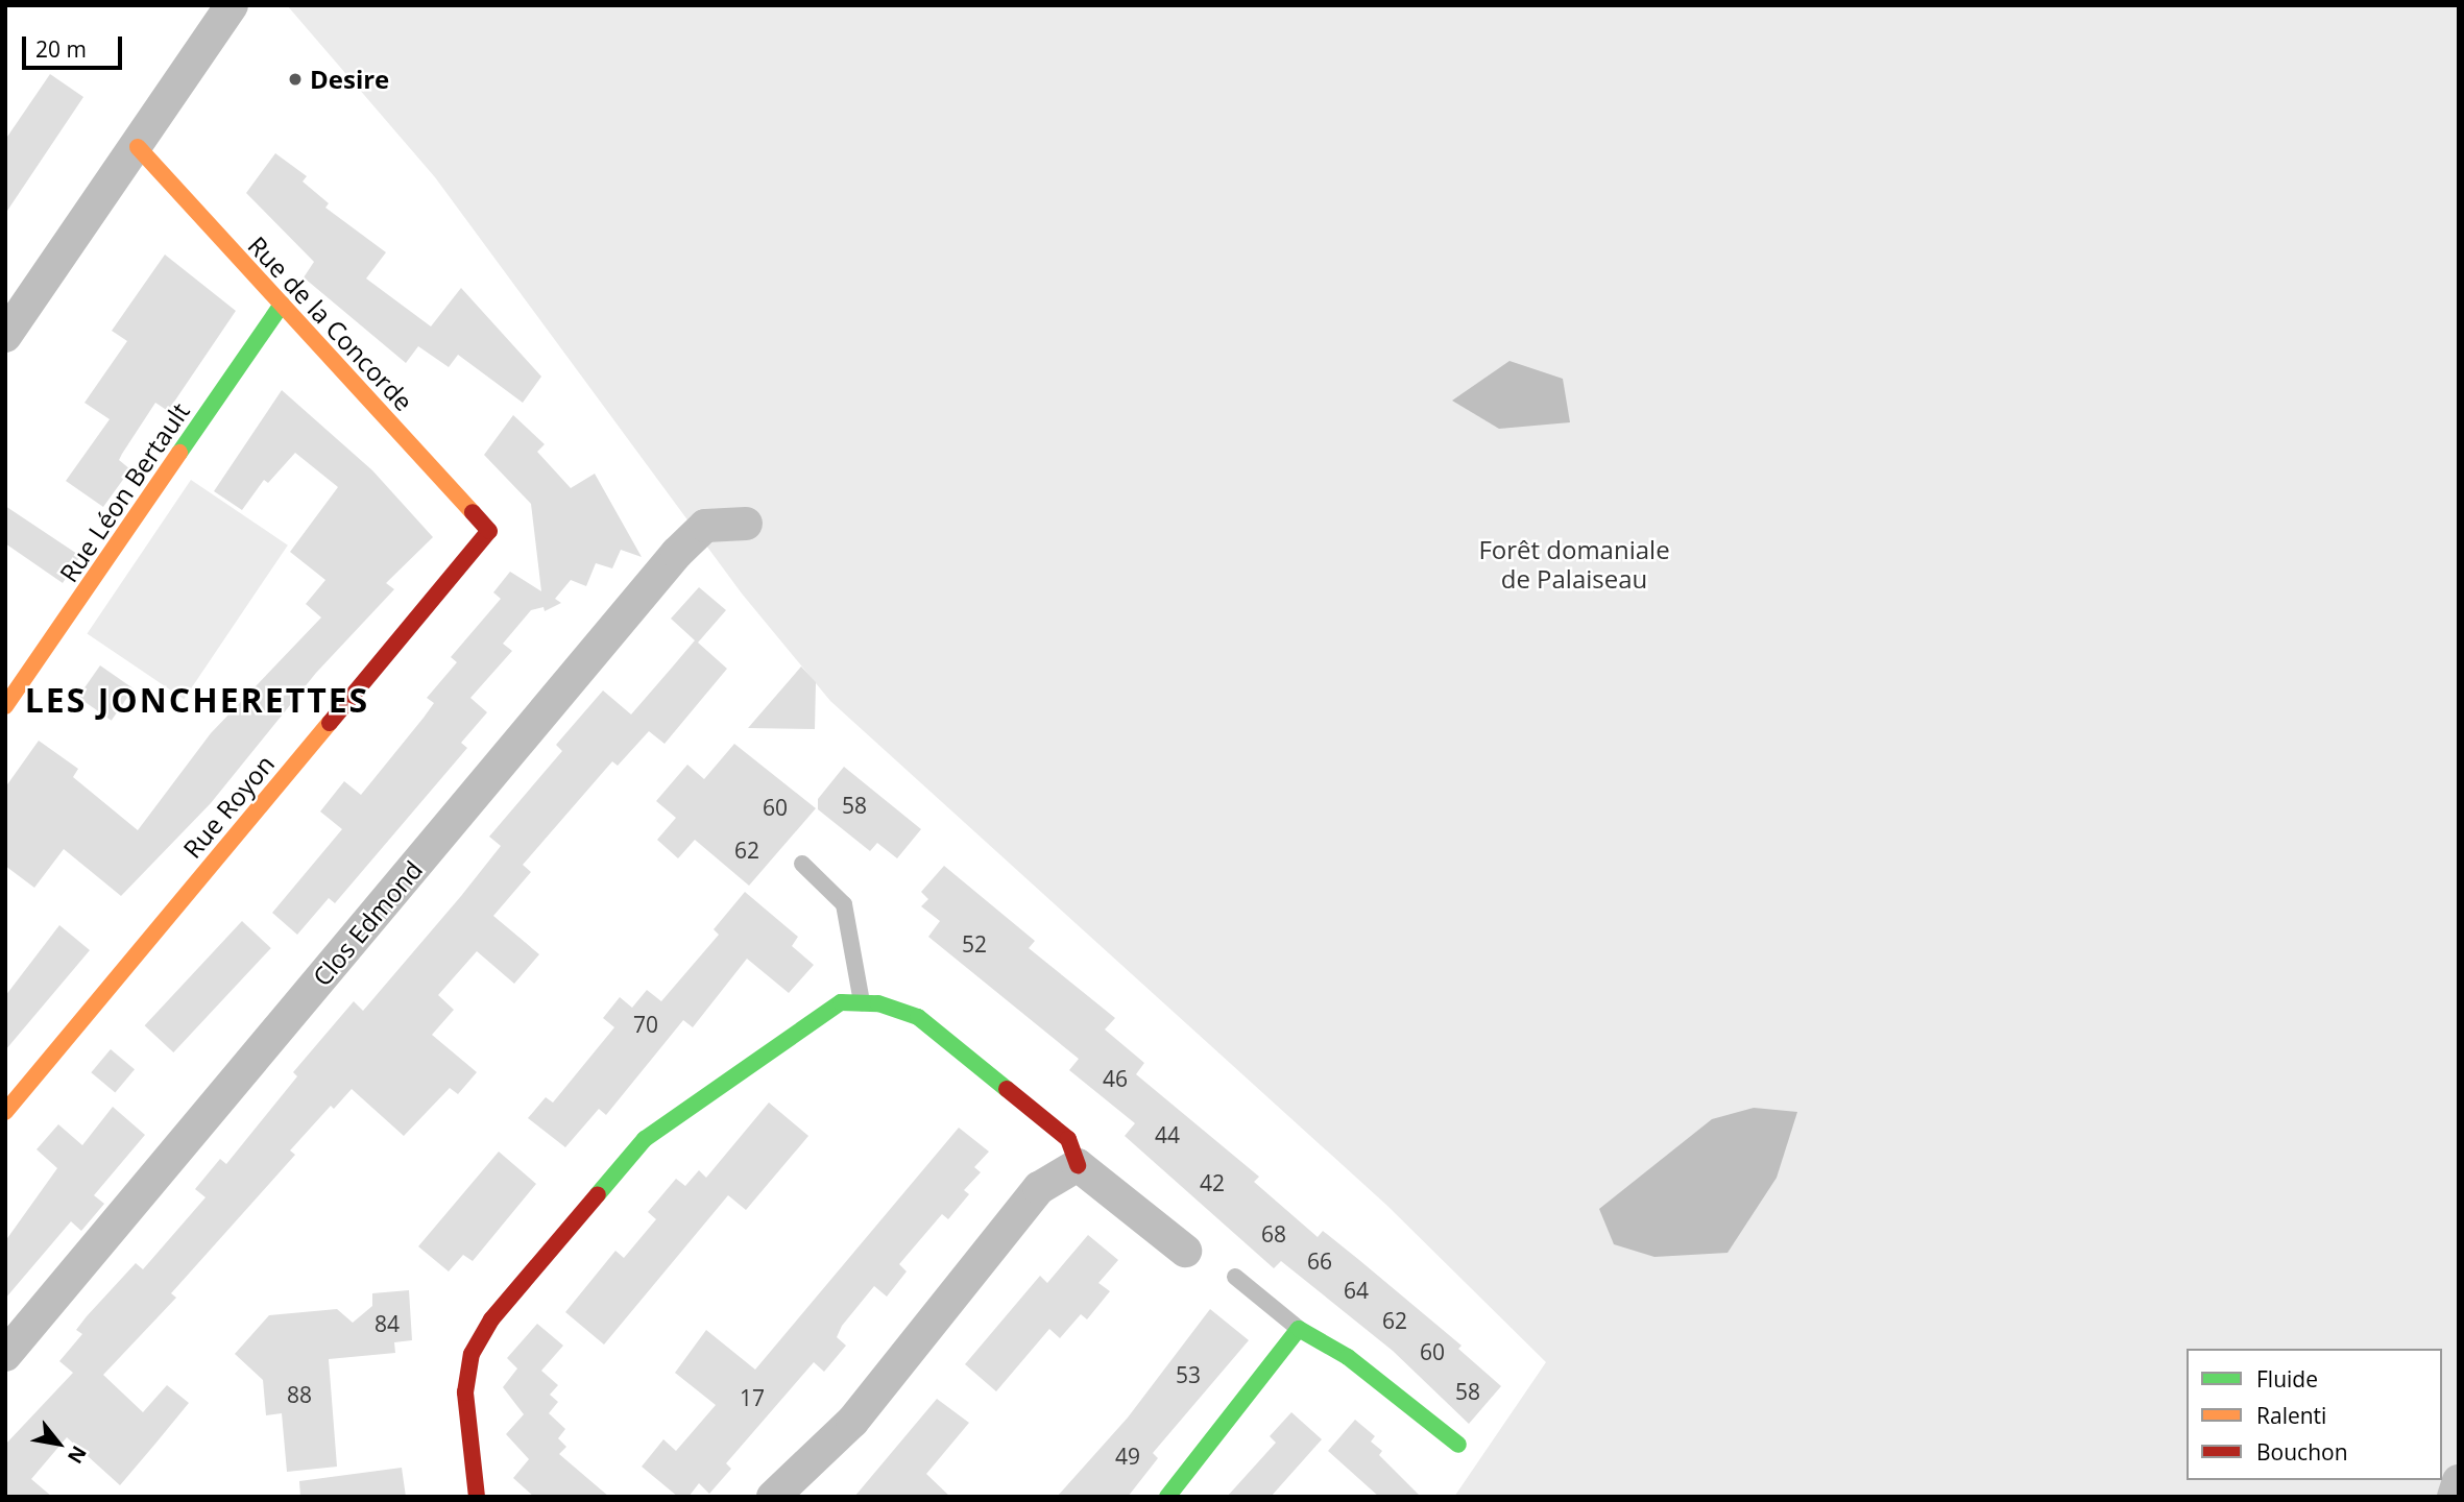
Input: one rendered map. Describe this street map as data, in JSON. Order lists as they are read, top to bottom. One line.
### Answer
{"streets":{"street":["Rue de la Concorde","Rue Léon Bertault","Rue Royon","Clos Edmond"]},"crossings":[["Rue de la Concorde","Rue Léon Bertault"],["Rue de la Concorde","Rue Royon"]],"districts":["LES JONCHERETTES"],"parks":["Forêt domaniale de Palaiseau"],"places":["Desire"],"house_numbers":["58","60","62","52","70","46","44","42","68","66","64","62","84","60","53","58","88","17","49"],"legend":["Fluide","Ralenti","Bouchon"],"scale_bar":"20 m","north":"bottom right"}
